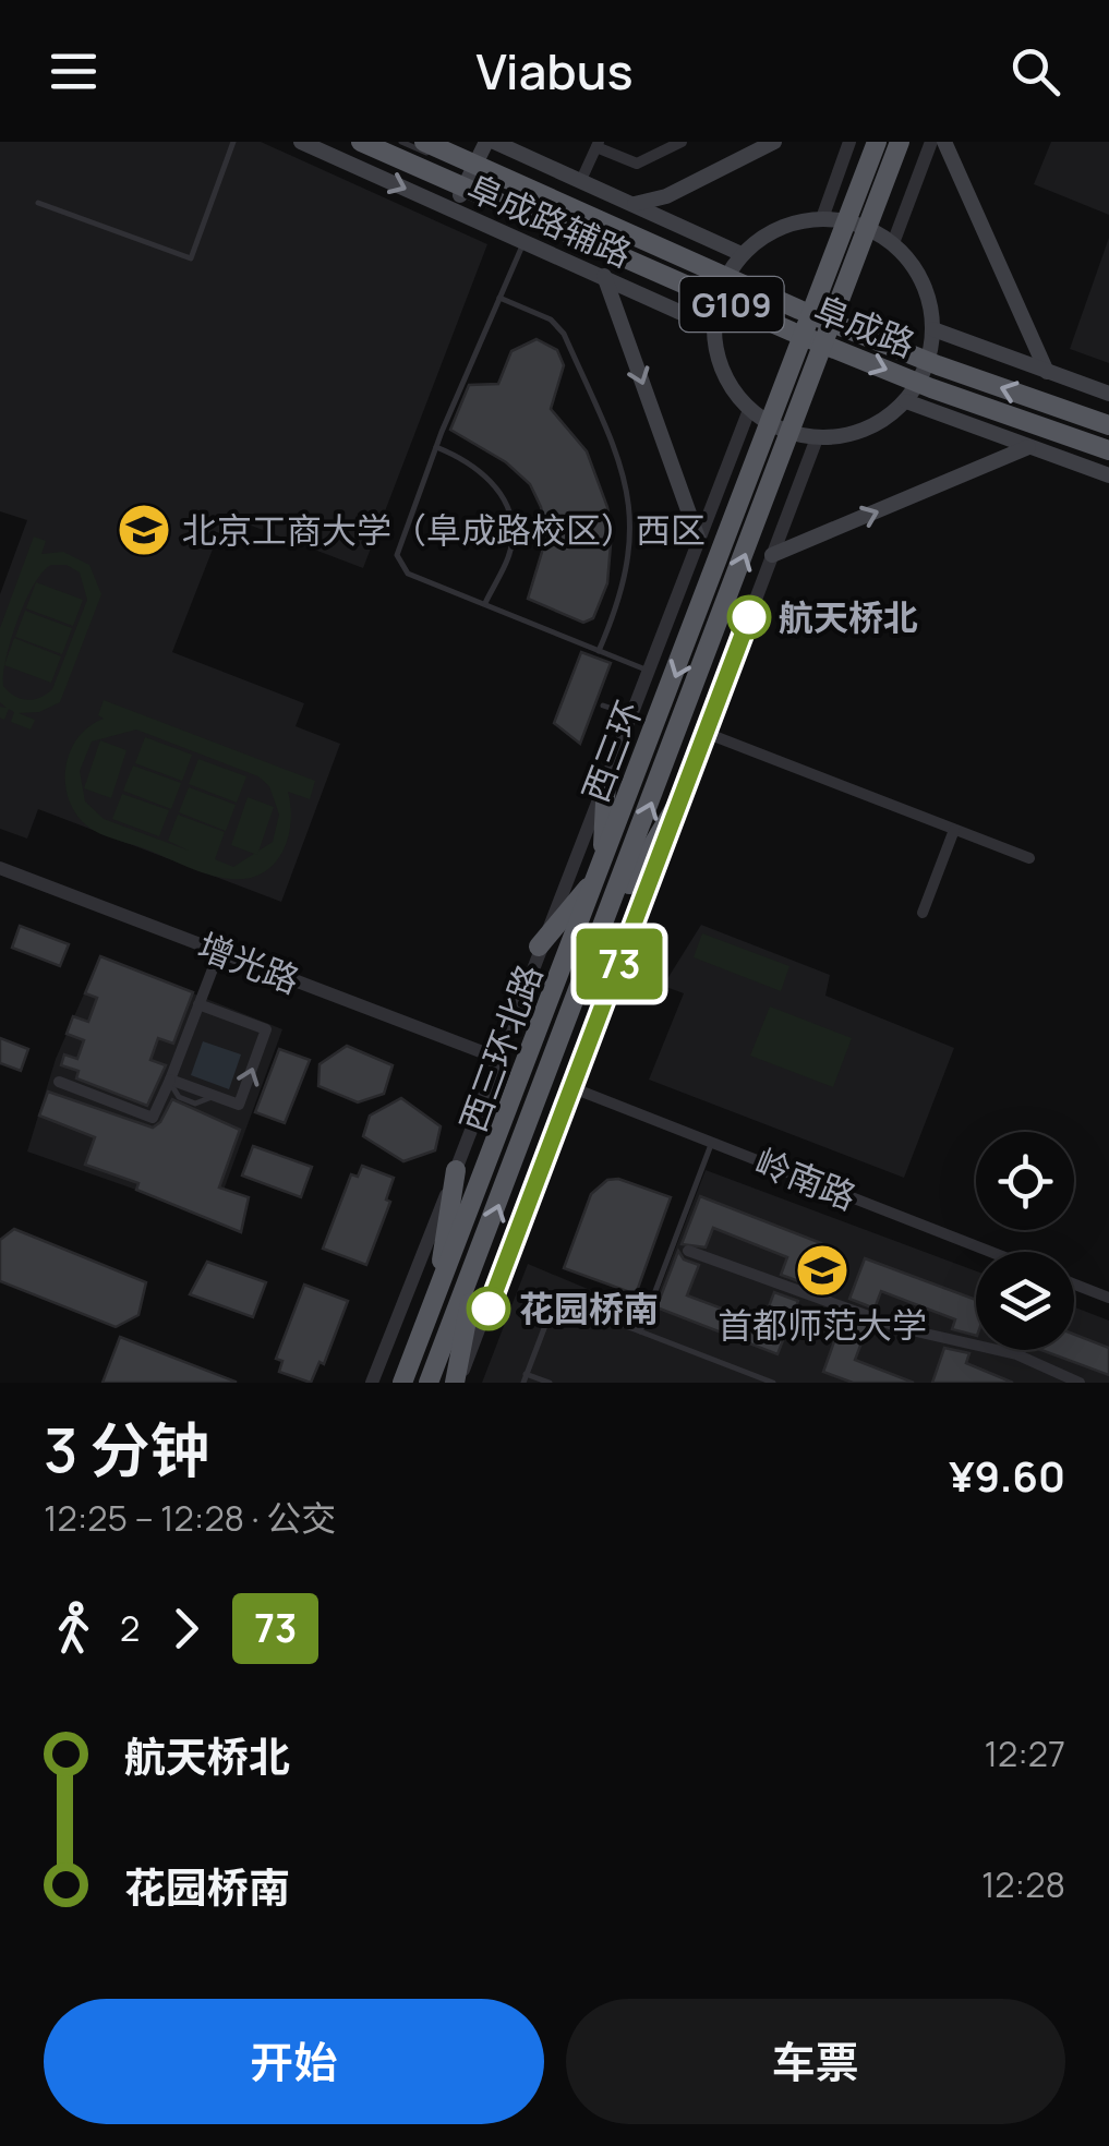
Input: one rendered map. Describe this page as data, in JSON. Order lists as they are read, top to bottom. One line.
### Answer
{"streets":{"highway":["G109","阜成路","西三环"],"main road":["阜成路辅路"],"street":["增光路","西三环北路","岭南路"]},"crossings":[["阜成路辅路","阜成路"],["阜成路辅路","西三环北路"],["阜成路","西三环北路"],["增光路","西三环北路"]],"places":{"school or university":["北京工商大学（阜成路校区）西区","首都师范大学"],"other":["航天桥北","花园桥南"]},"lines":["bus line 73"],"page":{"header":"Viabus","on_map":"73","heading":["3 分钟","12:25 – 12:28 · 公交","¥9.60"],"legs":["2","73"],"list":[{"name":"航天桥北","value":"12:27"},{"name":"花园桥南","value":"12:28"}],"buttons":["开始","车票"]}}
